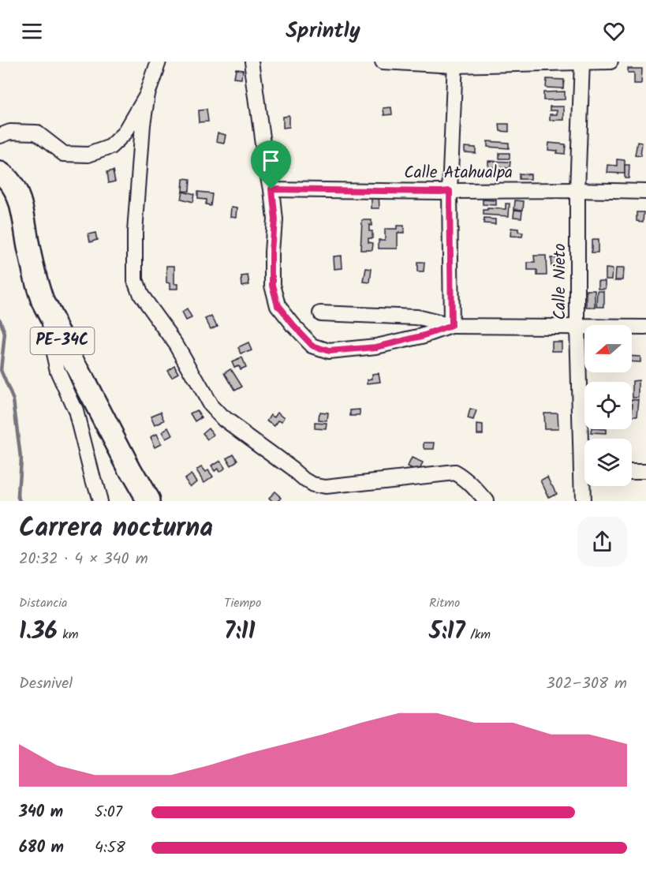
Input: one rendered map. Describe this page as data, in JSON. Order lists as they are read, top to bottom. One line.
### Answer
{"streets":{"main road":["PE-34C"],"street":["Calle Atahualpa","Calle Nieto"]},"crossings":[["Calle Atahualpa","Calle Nieto"]],"north":"left","page":{"header":"Sprintly","heading":["Carrera nocturna","20:32 · 4 × 340 m"],"stats":[["Distancia","1.36 km"],["Tiempo","7:11"],["Ritmo","5:17 /km"]],"chart":["Desnivel","302–308 m"],"list":[{"name":"340 m","note":"5:07"},{"name":"680 m","note":"4:58"}]}}
